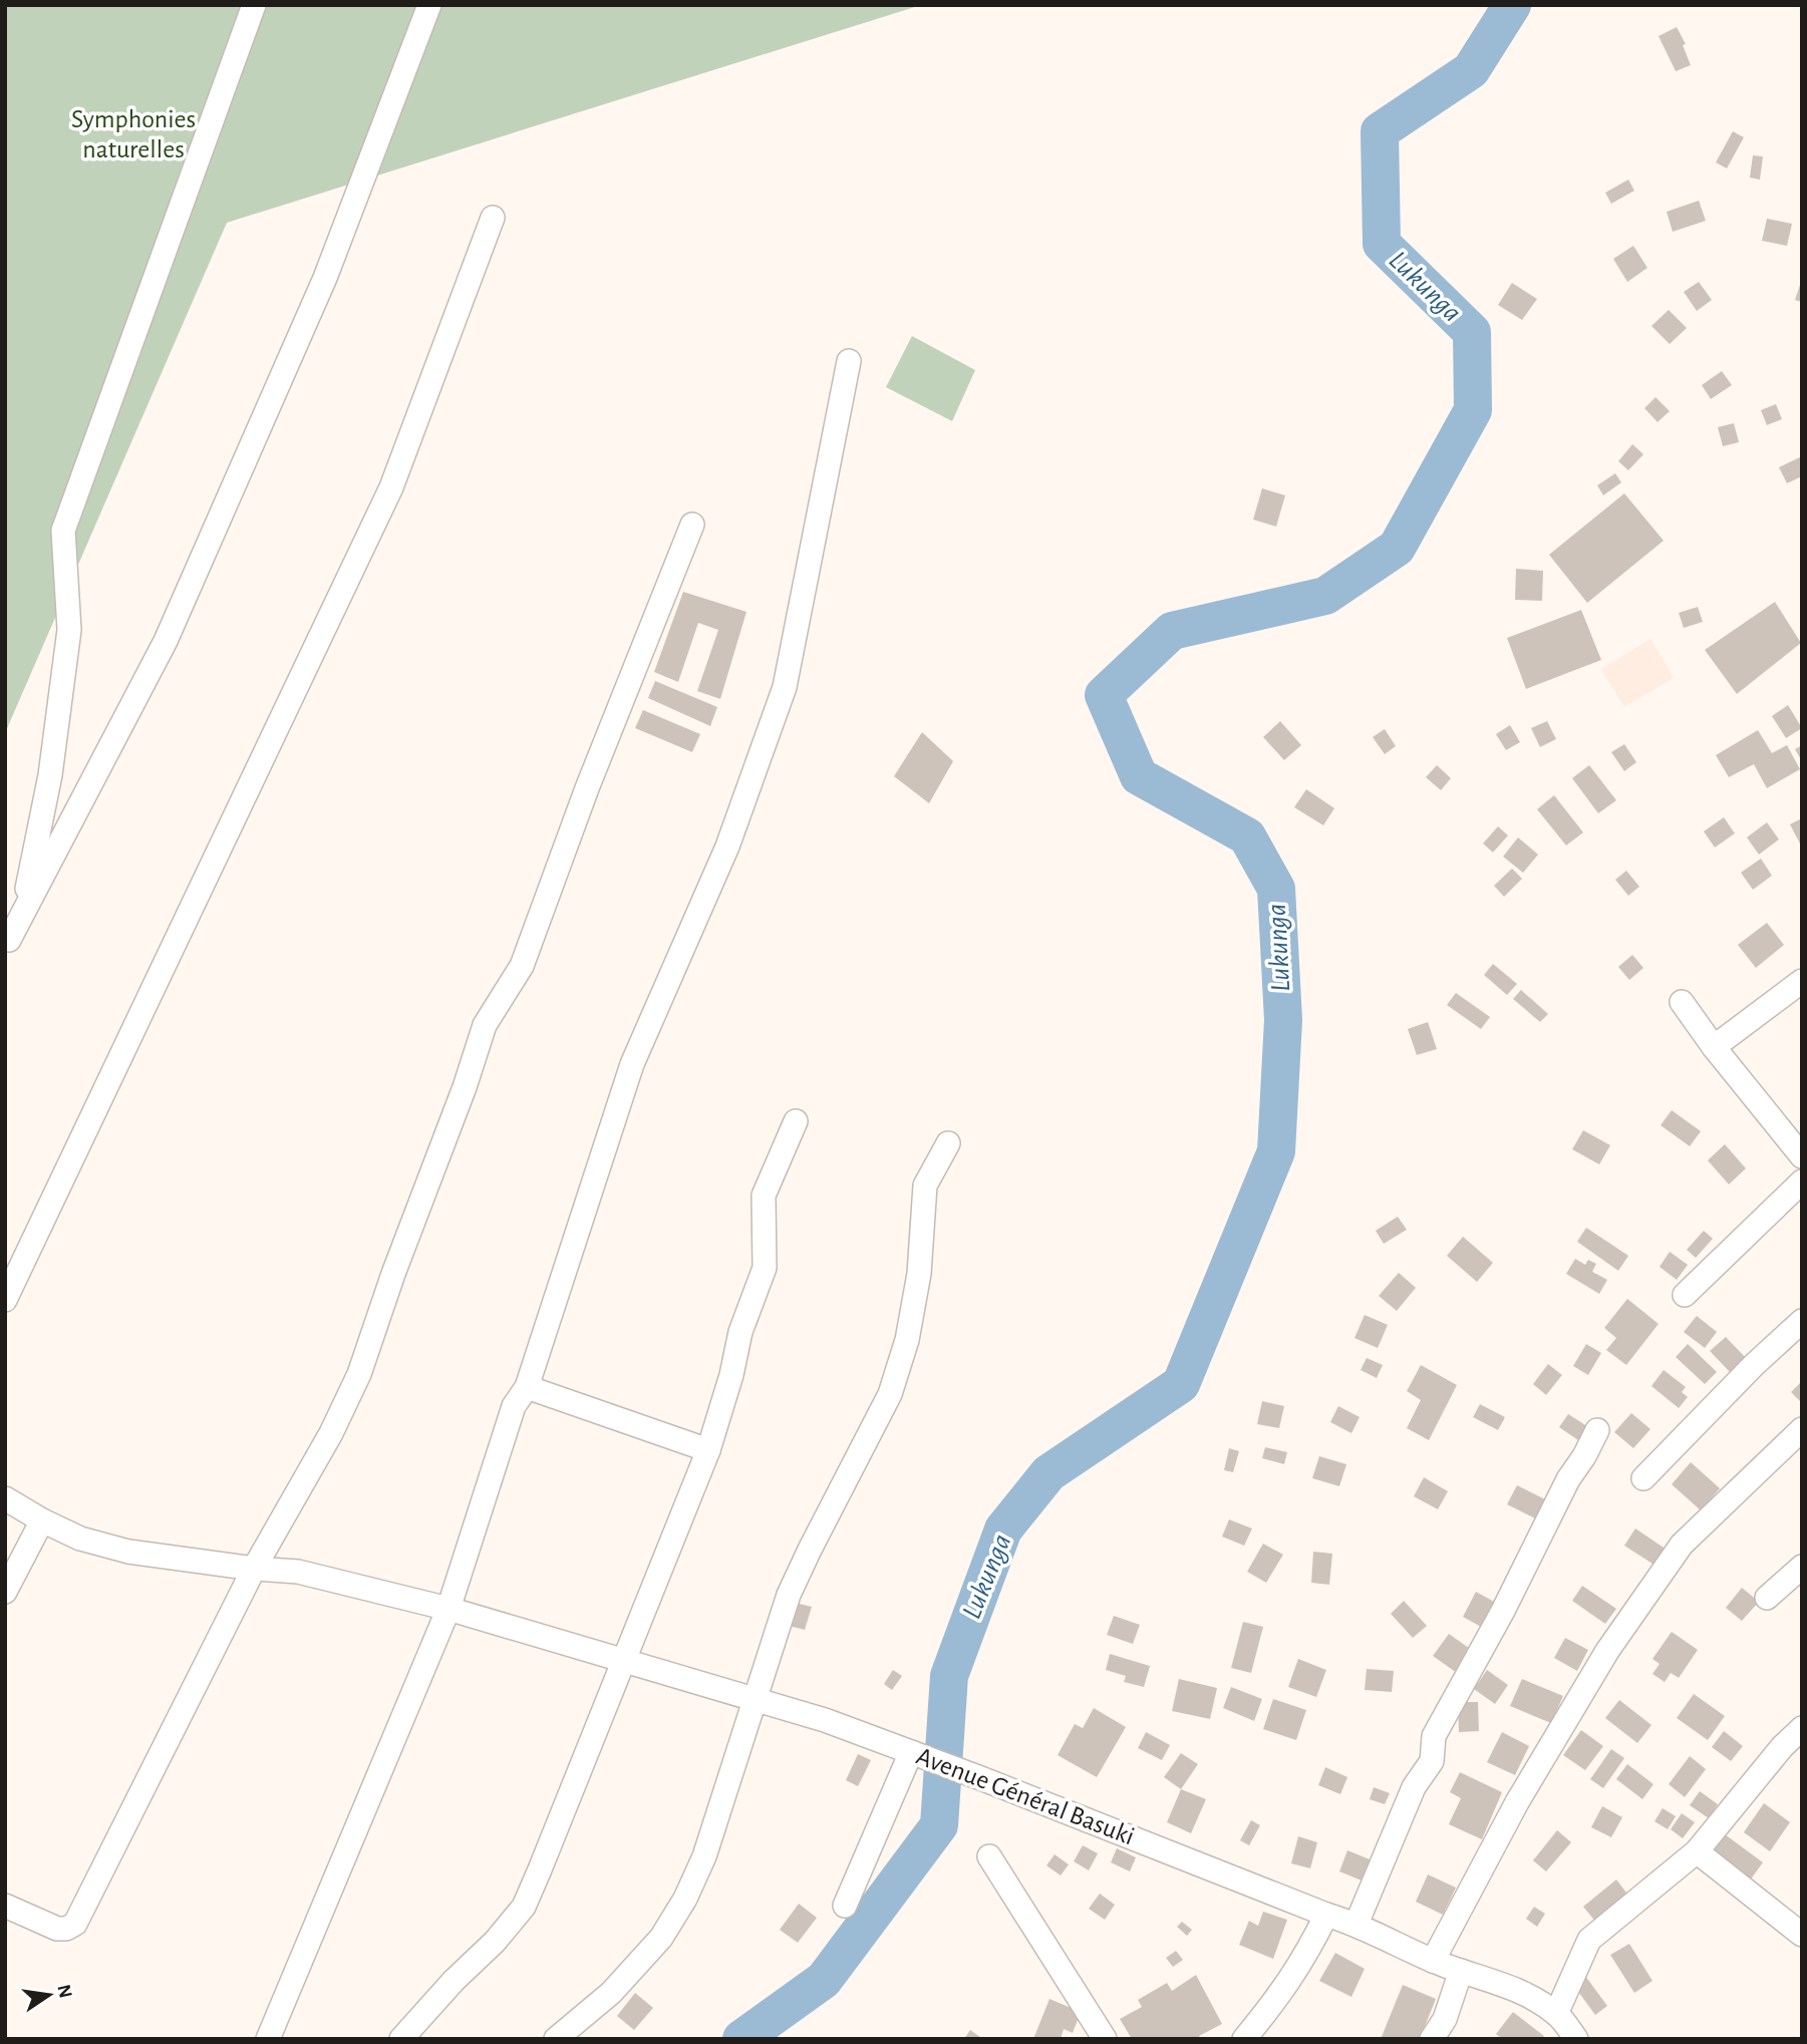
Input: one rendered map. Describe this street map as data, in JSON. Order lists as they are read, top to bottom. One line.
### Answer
{"streets":{"street":["Avenue Général Basuki"]},"water":["Lukunga"],"parks":["Symphonies naturelles"],"north":"right"}
